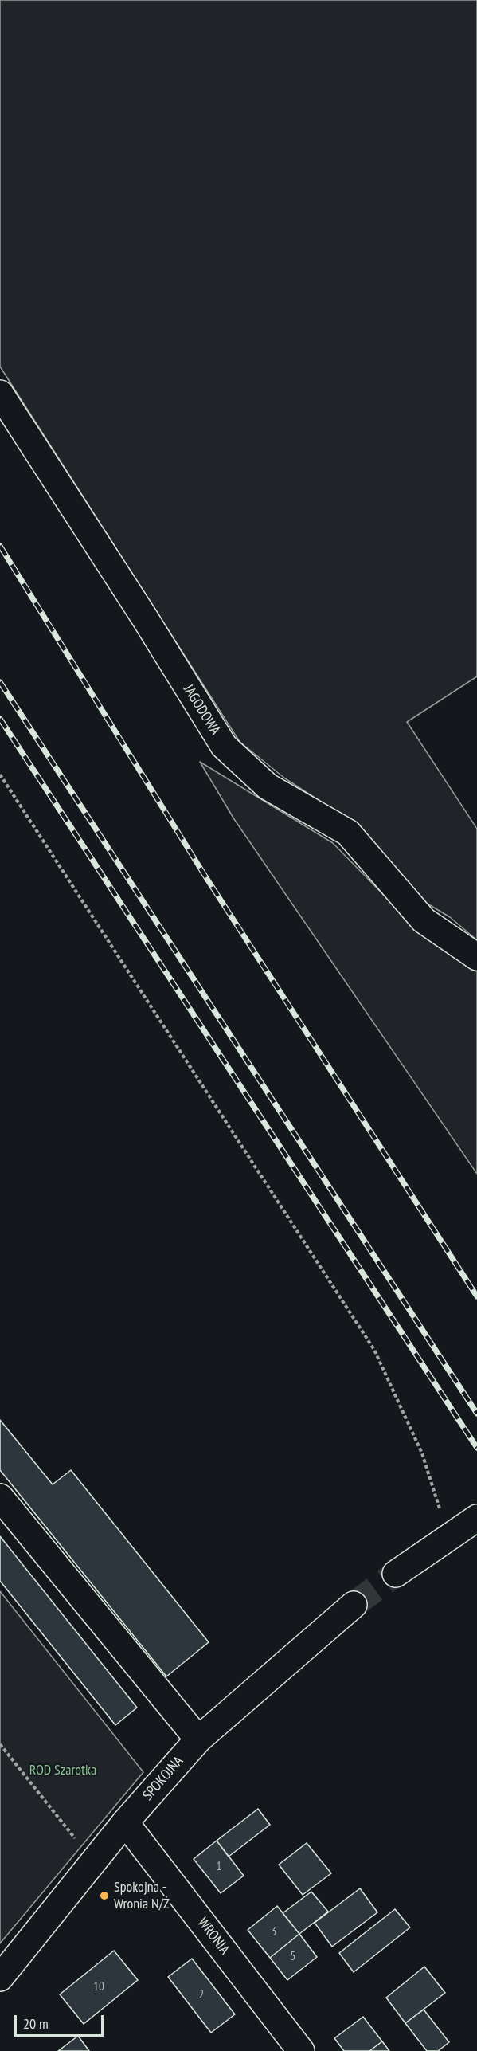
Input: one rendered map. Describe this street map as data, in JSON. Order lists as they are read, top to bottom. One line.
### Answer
{"streets":{"street":["JAGODOWA","SPOKOJNA","WRONIA"]},"crossings":[["SPOKOJNA","WRONIA"]],"parks":["ROD Szarotka"],"places":["Spokojna - Wronia N/Ż"],"house_numbers":["1","3","5","10","2"],"scale_bar":"20 m"}
